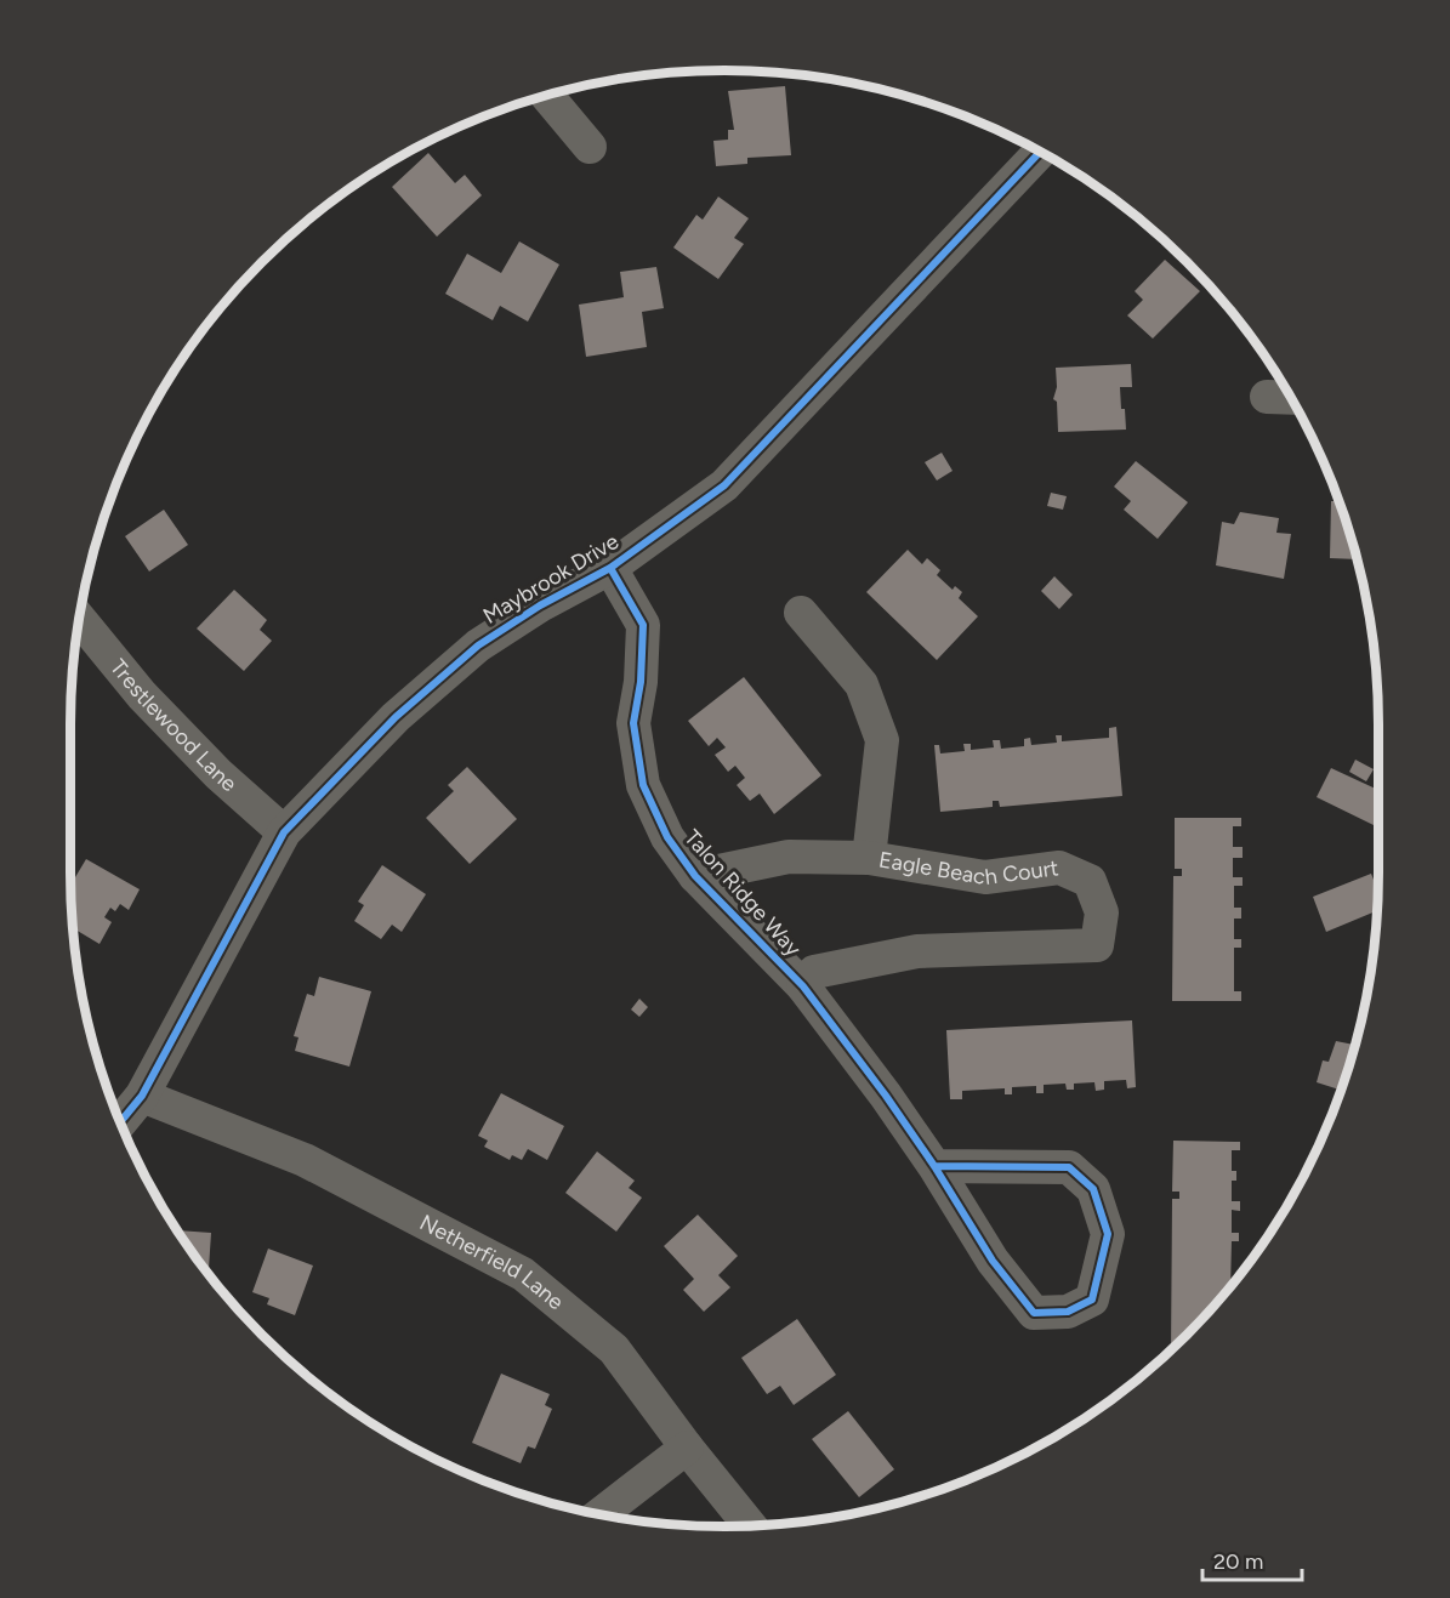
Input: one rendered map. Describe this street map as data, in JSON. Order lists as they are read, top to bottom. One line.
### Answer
{"streets":{"street":["Maybrook Drive","Trestlewood Lane","Eagle Beach Court","Talon Ridge Way","Netherfield Lane"]},"crossings":[["Maybrook Drive","Trestlewood Lane"],["Maybrook Drive","Talon Ridge Way"],["Maybrook Drive","Netherfield Lane"],["Eagle Beach Court","Talon Ridge Way"]],"scale_bar":"20 m"}
